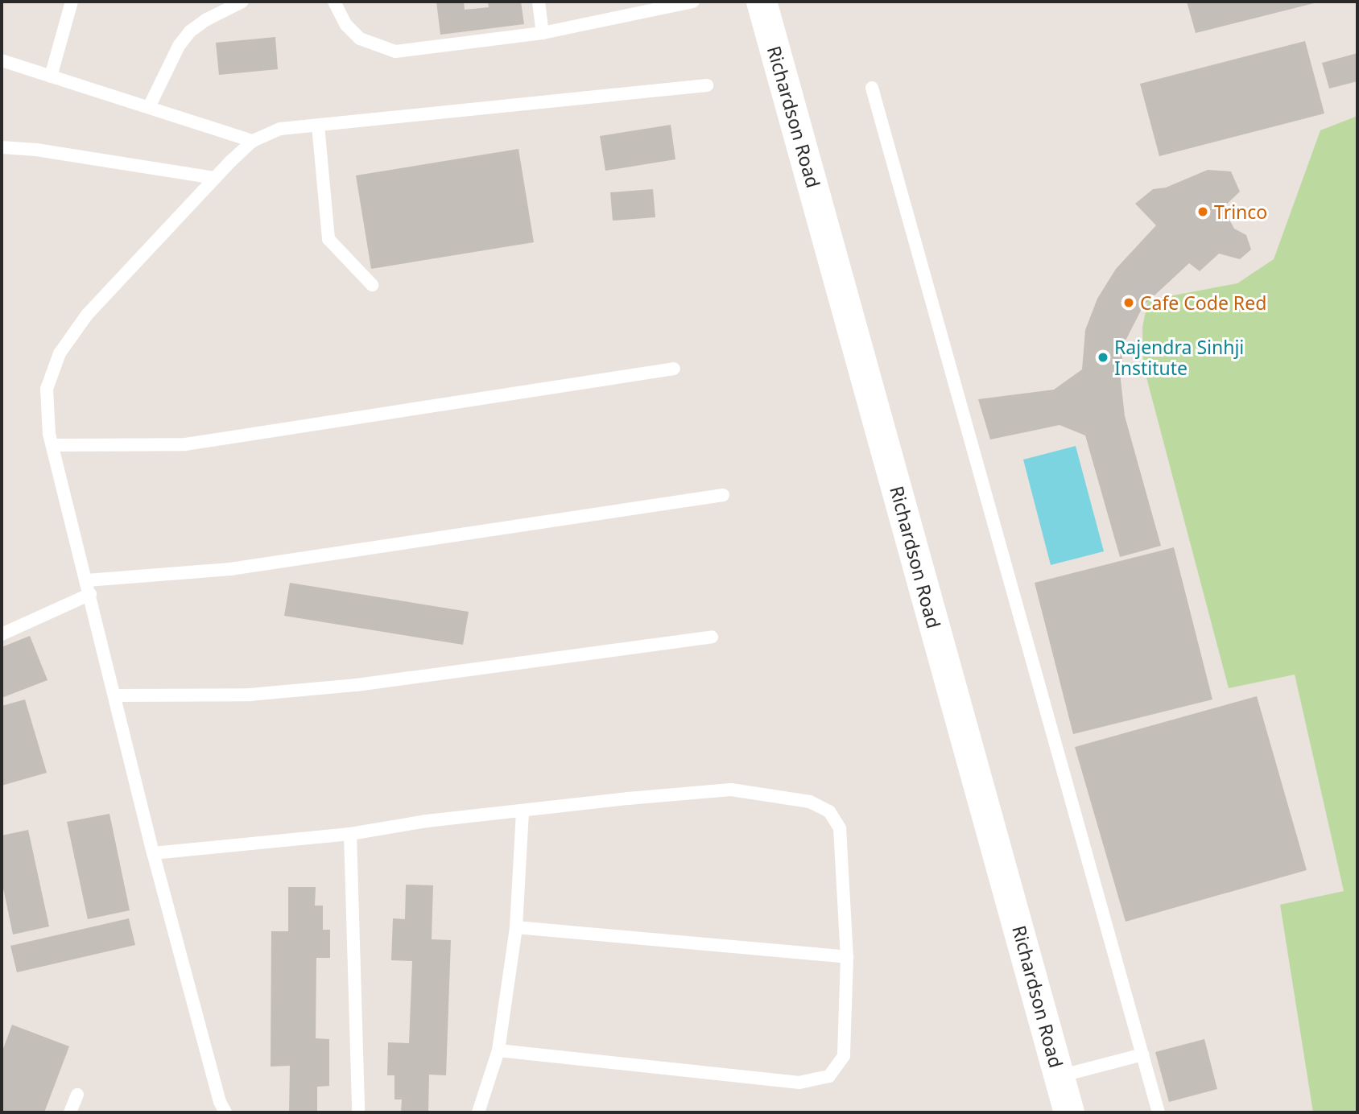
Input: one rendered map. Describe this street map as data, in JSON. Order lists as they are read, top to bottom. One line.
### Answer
{"streets":{"street":["Richardson Road"]},"places":["Trinco","Cafe Code Red","Rajendra Sinhji Institute"]}
